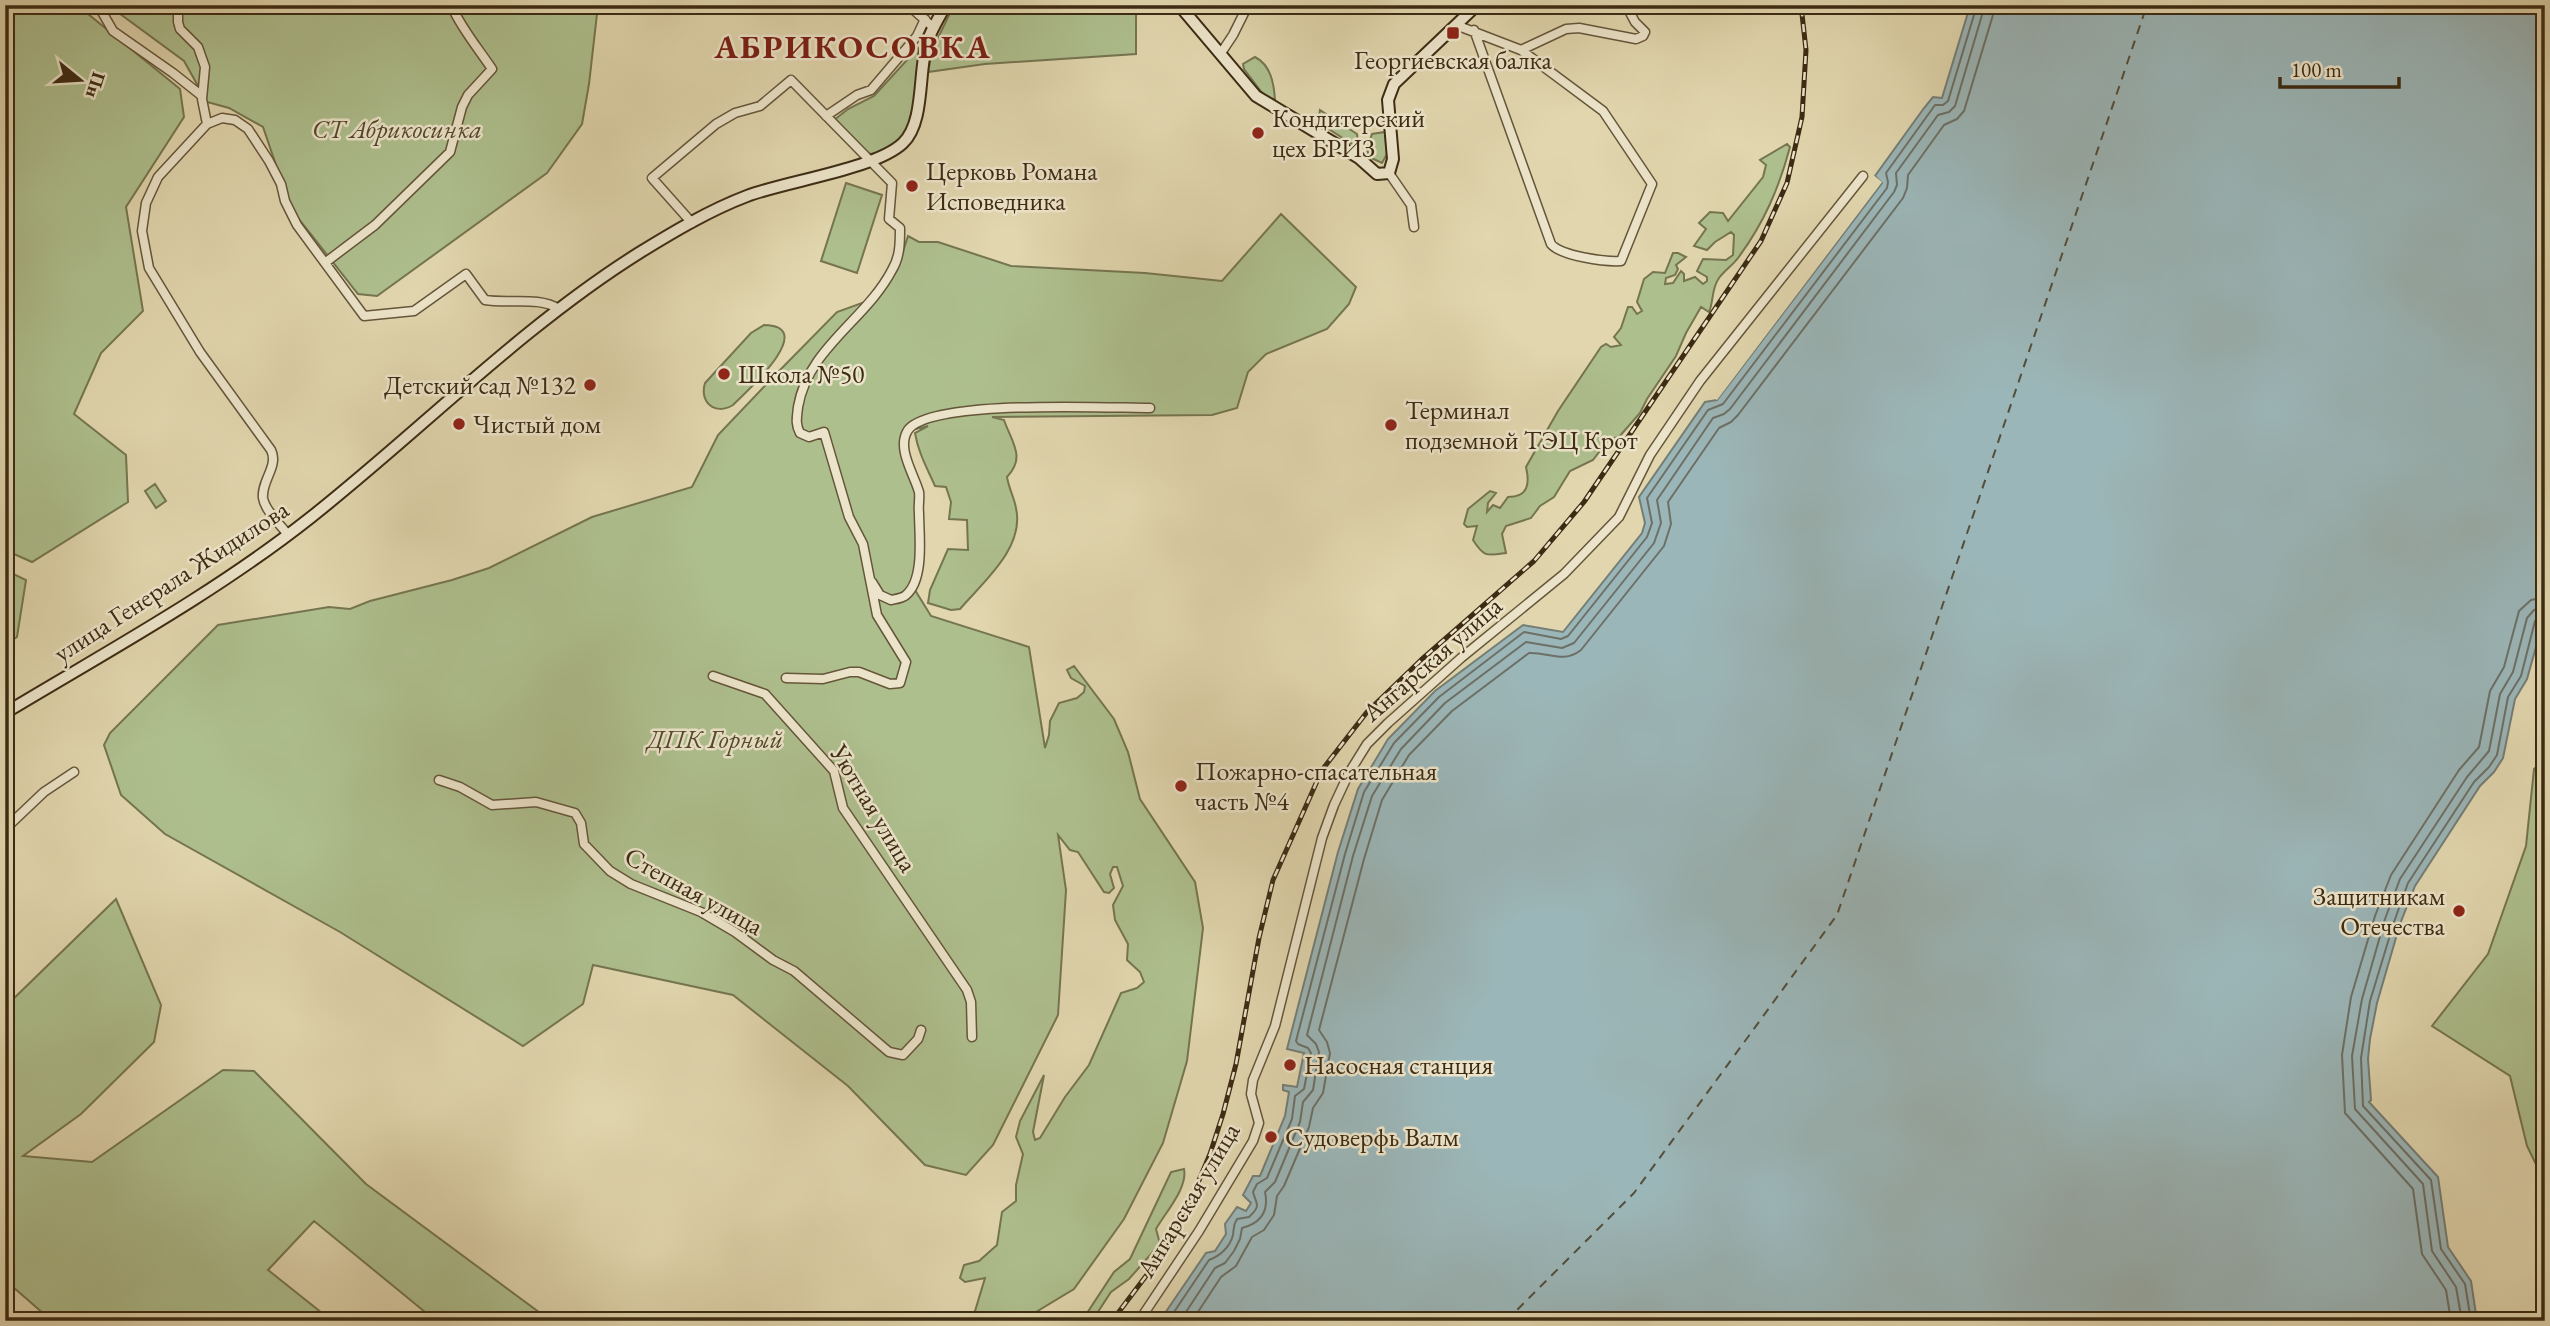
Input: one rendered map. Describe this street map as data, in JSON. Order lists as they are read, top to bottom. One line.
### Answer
{"streets":{"main road":["улица Генерала Жидилова"],"street":["Ангарская улица","Уютная улица","Степная улица"]},"districts":["АБРИКОСОВКА"],"parks":["СТ Абрикосинка","ДПК Горный"],"places":{"transit":["Георгиевская балка"],"other":["Кондитерский цех БРИЗ","Церковь Романа Исповедника","Школа №50","Детский сад №132","Чистый дом","Терминал подземной ТЭЦ Крот","Пожарно-спасательная часть №4","Защитникам Отечества","Насосная станция","Судоверфь Валм"]},"scale_bar":"100 m","north":"right"}
